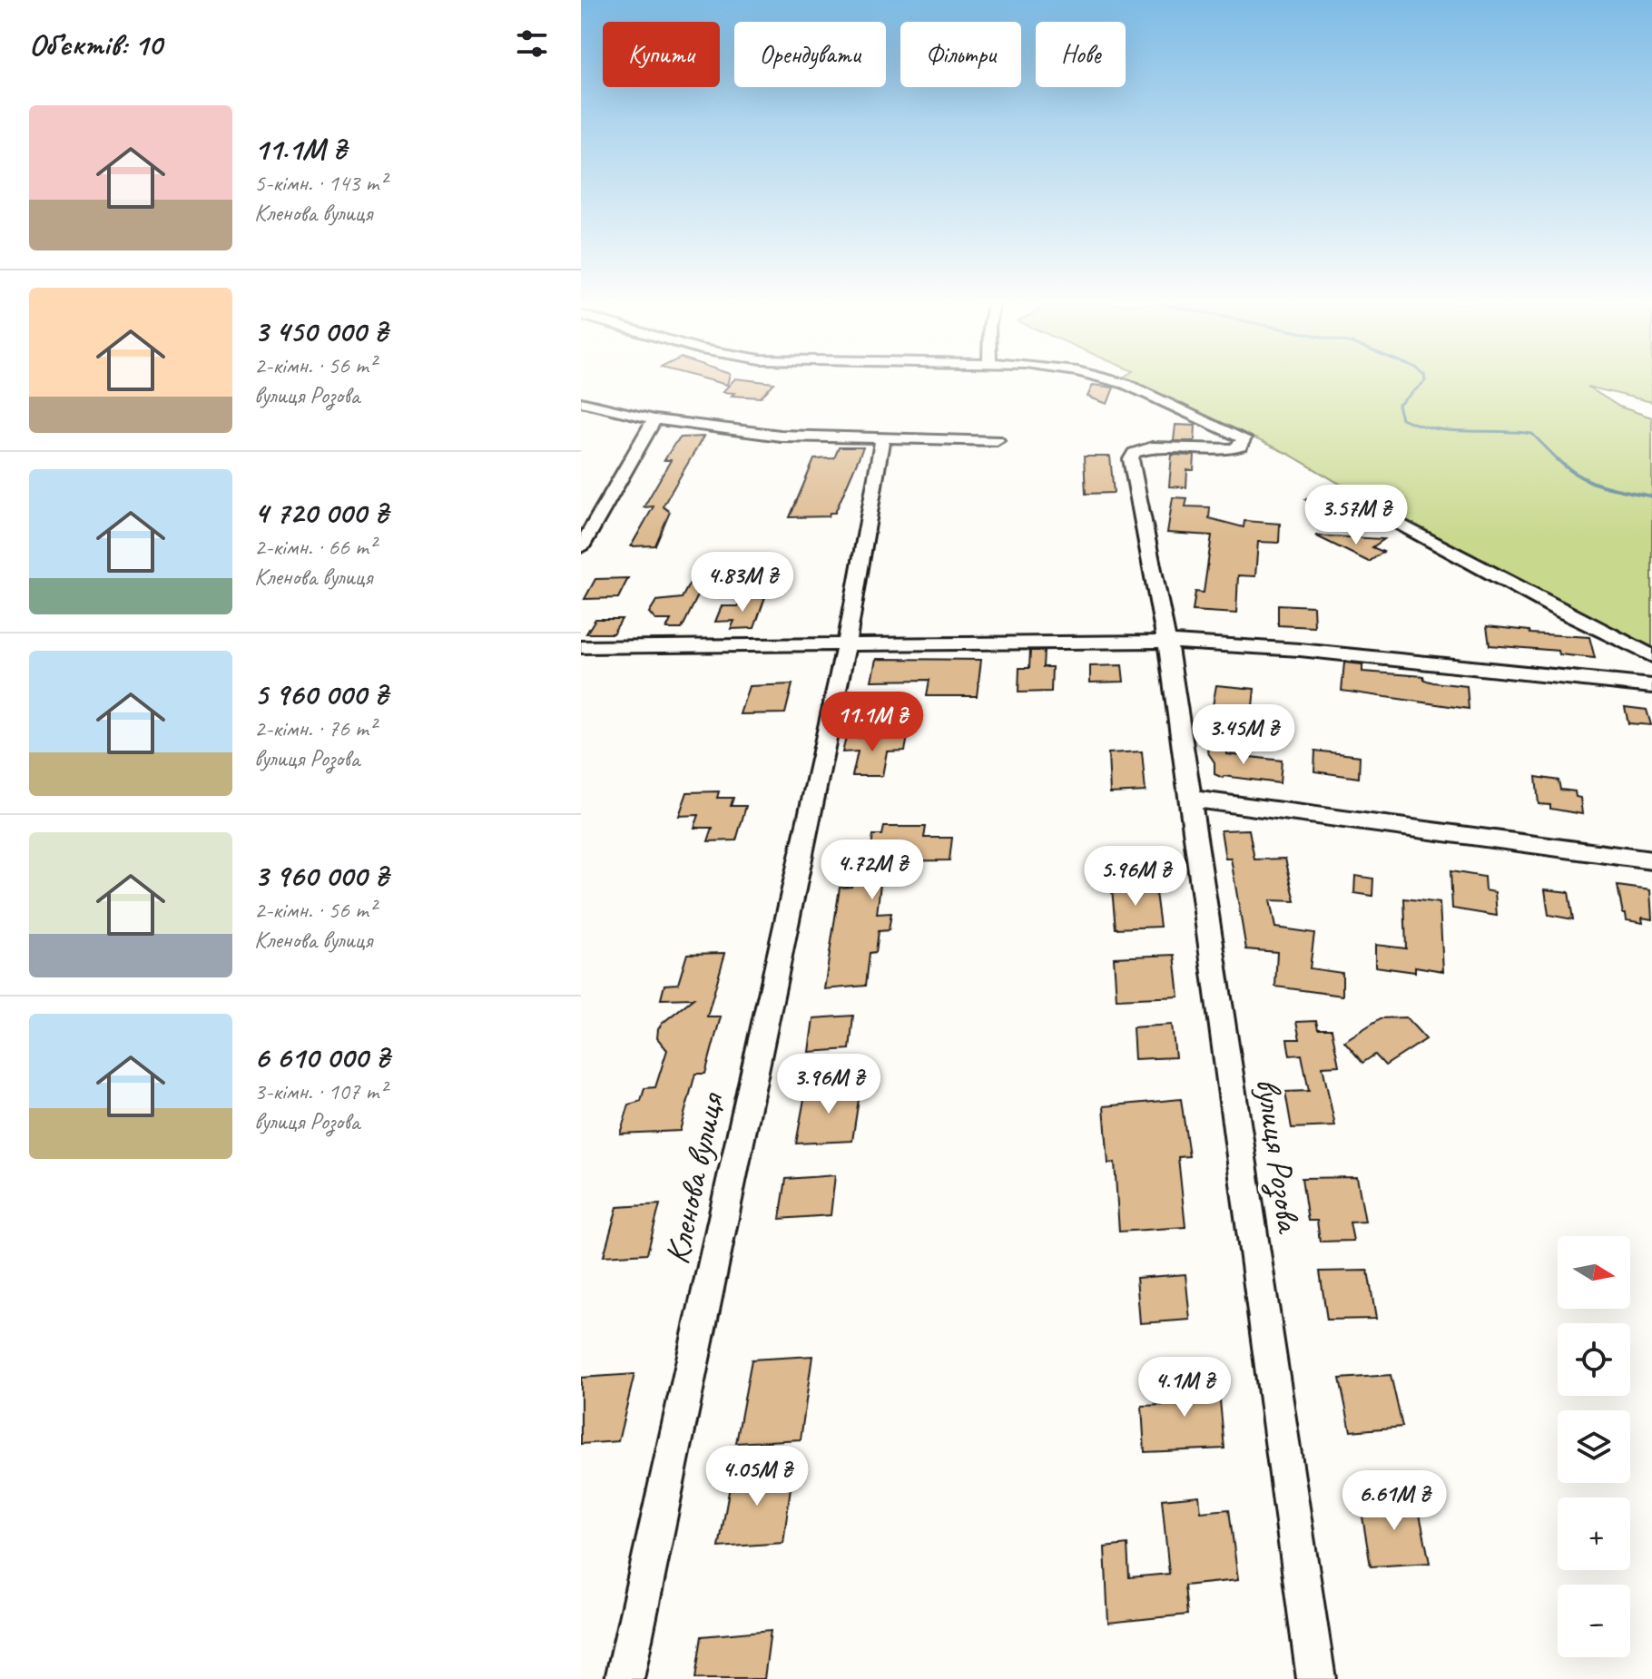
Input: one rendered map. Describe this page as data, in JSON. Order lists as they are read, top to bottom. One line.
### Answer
{"streets":{"street":["вулиця Розова","Кленова вулиця"]},"north":"right","page":{"heading":"Об’єктів: 10","chip":["Купити","Орендувати","Фільтри","Нове"],"list":[{"name":"11.1M ₴","note":"5-кімн. · 143 m² · Кленова вулиця"},{"name":"3 450 000 ₴","note":"2-кімн. · 56 m² · вулиця Розова"},{"name":"4 720 000 ₴","note":"2-кімн. · 66 m² · Кленова вулиця"},{"name":"5 960 000 ₴","note":"2-кімн. · 76 m² · вулиця Розова"},{"name":"3 960 000 ₴","note":"2-кімн. · 56 m² · Кленова вулиця"},{"name":"6 610 000 ₴","note":"3-кімн. · 107 m² · вулиця Розова"}],"price":["3.57M ₴","4.83M ₴","11.1M ₴","3.45M ₴","4.72M ₴","5.96M ₴","3.96M ₴","4.1M ₴","4.05M ₴","6.61M ₴"],"map_buttons":["+","−"]}}
